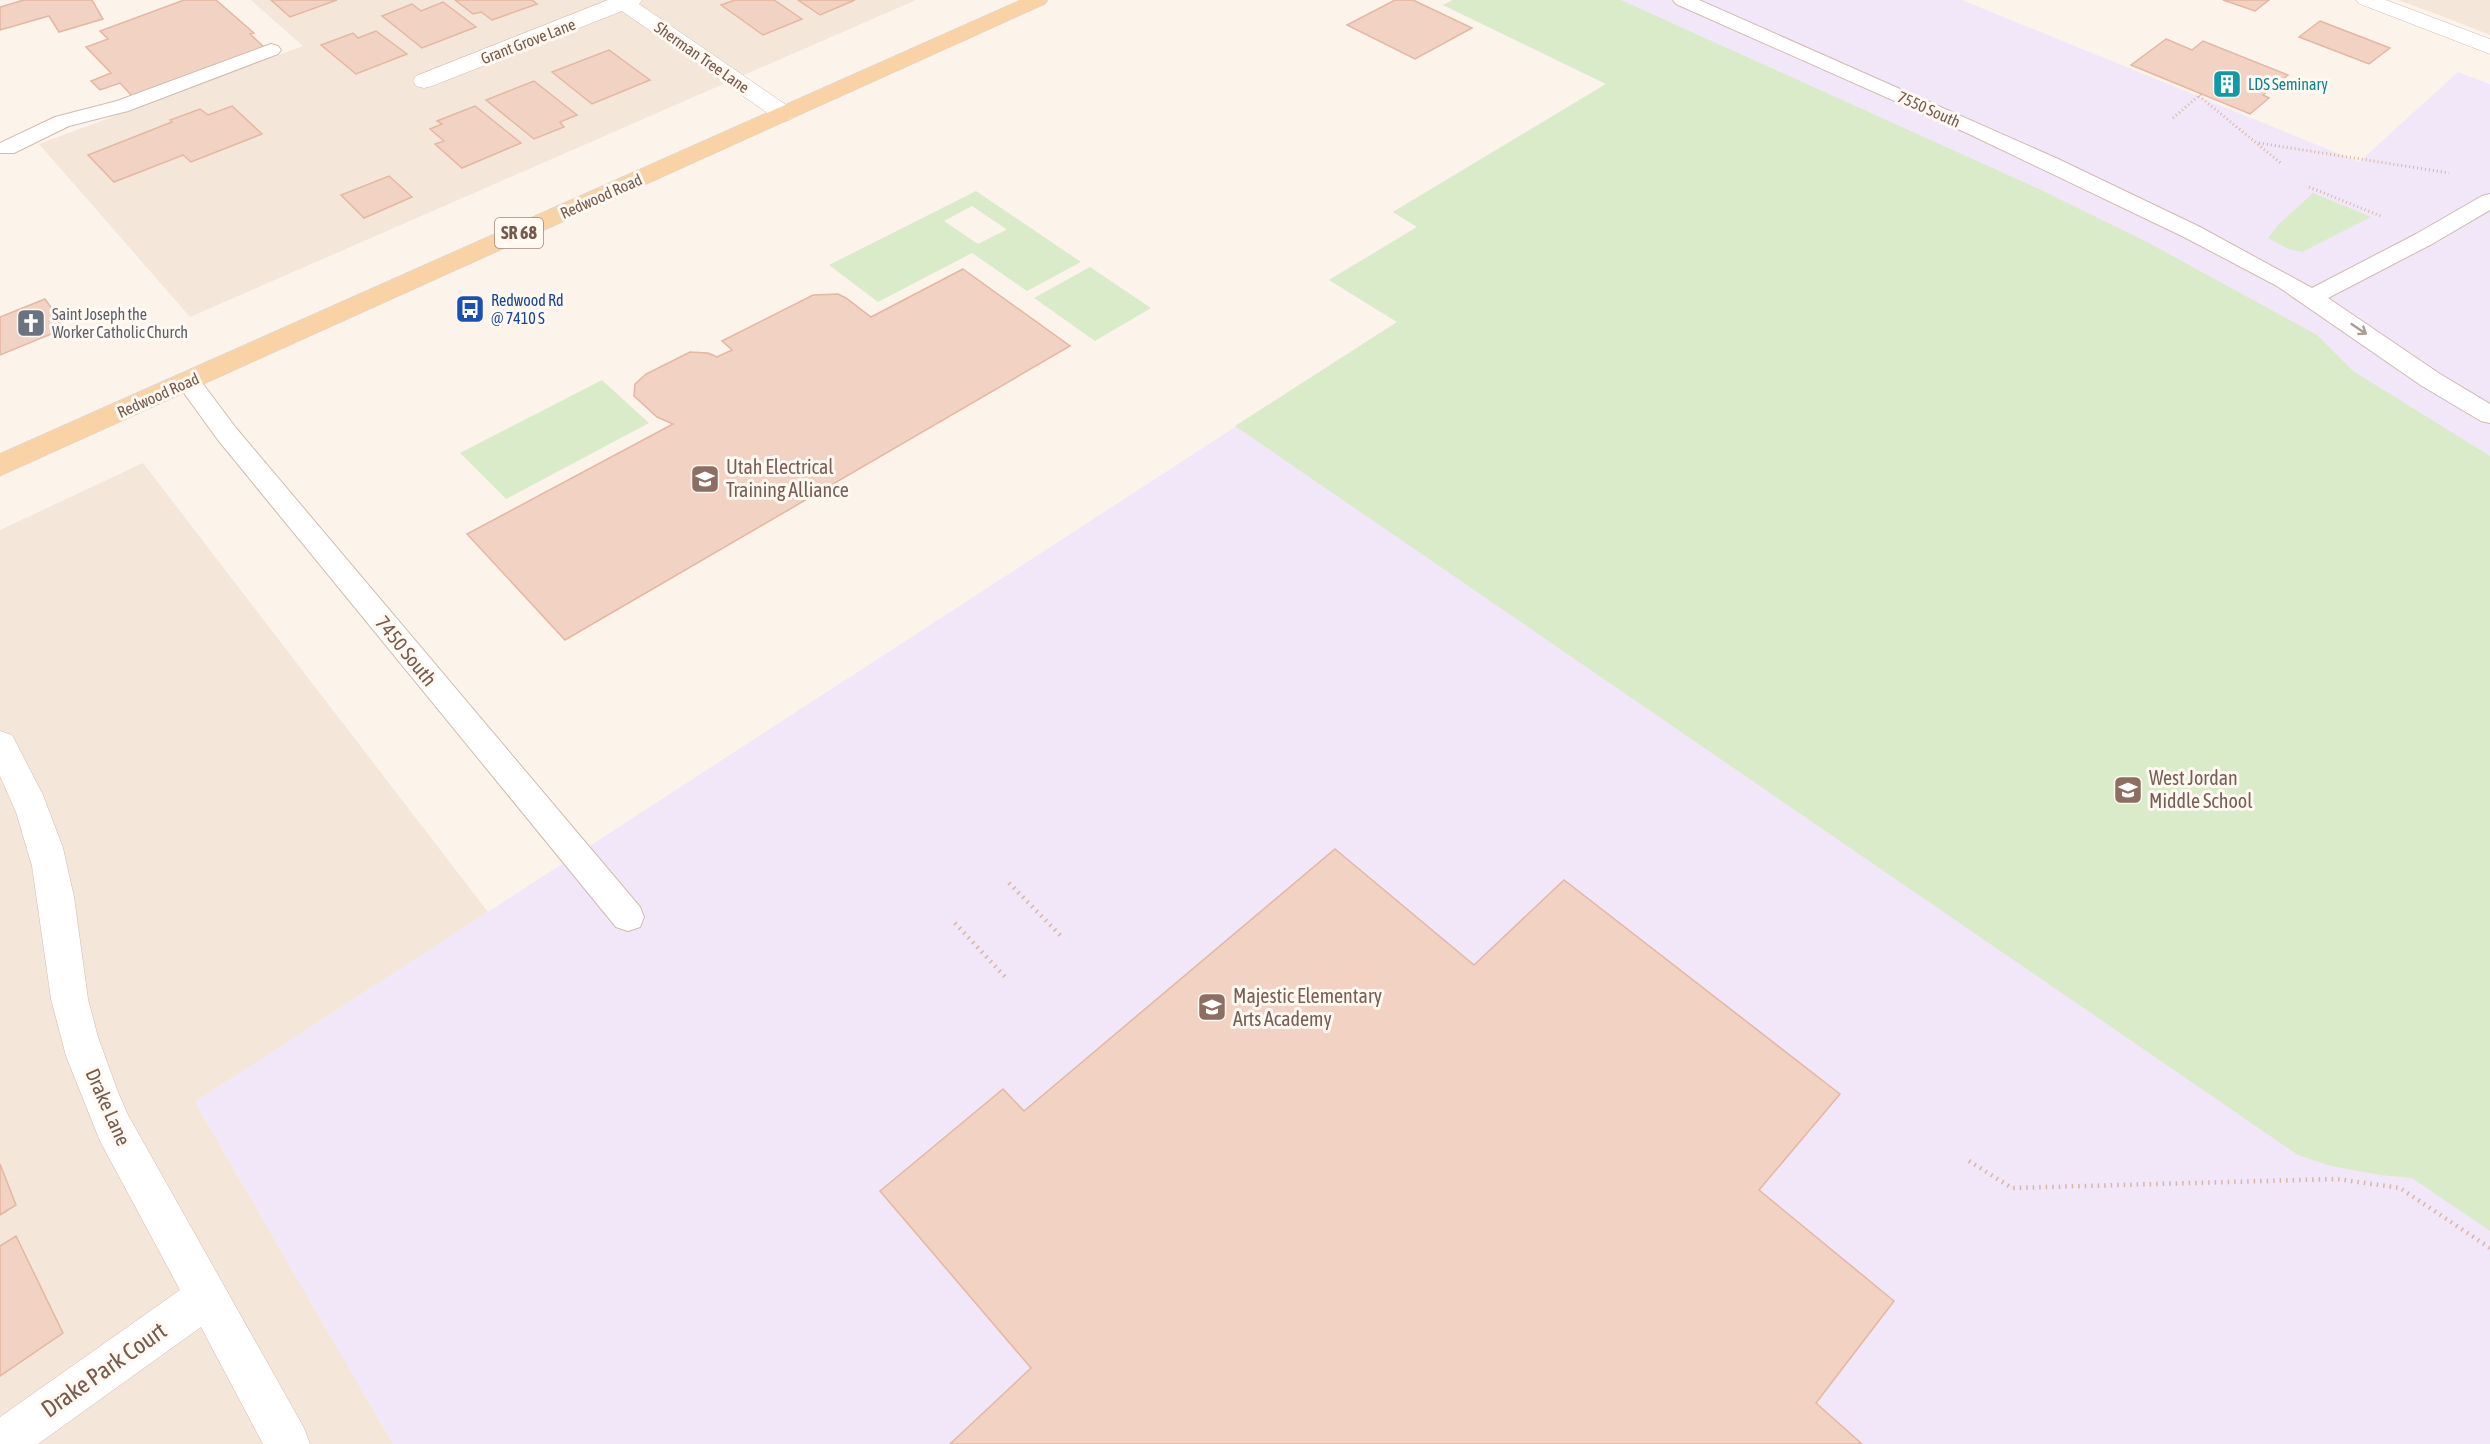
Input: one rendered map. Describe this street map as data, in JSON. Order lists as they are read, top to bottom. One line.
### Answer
{"streets":{"main road":["Redwood Road","SR 68"],"street":["Grant Grove Lane","Sherman Tree Lane","Drake Lane","Drake Park Court"],"lane":["7550 South","7450 South"]},"crossings":[["Grant Grove Lane","Sherman Tree Lane"],["Sherman Tree Lane","Redwood Road"],["Redwood Road","7450 South"],["Drake Lane","Drake Park Court"]],"places":{"building":["LDS Seminary"],"bus stop":["Redwood Rd @ 7410 S"],"church":["Saint Joseph the Worker Catholic Church"],"school or university":["Utah Electrical Training Alliance","West Jordan Middle School","Majestic Elementary Arts Academy"]}}
